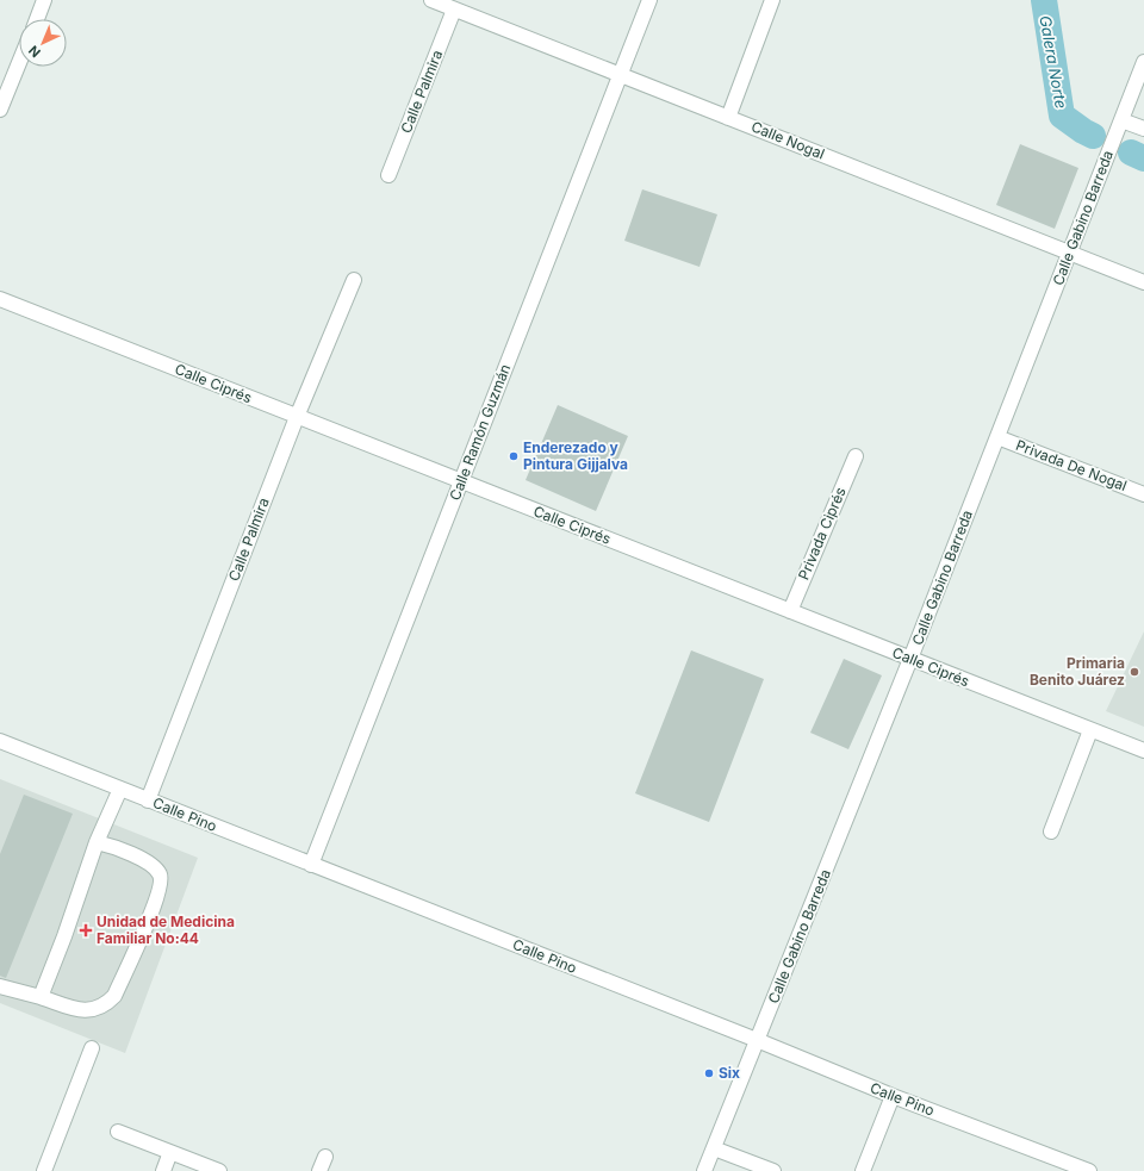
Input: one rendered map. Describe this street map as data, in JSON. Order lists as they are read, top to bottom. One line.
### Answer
{"streets":{"street":["Calle Palmira","Calle Nogal","Calle Gabino Barreda","Calle Ciprés","Calle Ramón Guzmán","Privada De Nogal","Privada Ciprés","Calle Pino"]},"crossings":[["Calle Palmira","Calle Nogal"],["Calle Palmira","Calle Ciprés"],["Calle Palmira","Calle Pino"],["Calle Nogal","Calle Gabino Barreda"],["Calle Nogal","Calle Ramón Guzmán"],["Calle Gabino Barreda","Calle Ciprés"],["Calle Gabino Barreda","Privada De Nogal"],["Calle Gabino Barreda","Calle Pino"],["Calle Ciprés","Calle Ramón Guzmán"],["Calle Ciprés","Privada Ciprés"],["Calle Ramón Guzmán","Calle Pino"]],"water":["Galera Norte"],"places":{"other":["Enderezado y Pintura Gijjalva","Primaria Benito Juárez","Six"],"health":["Unidad de Medicina Familiar No:44"]},"north":"bottom left"}
